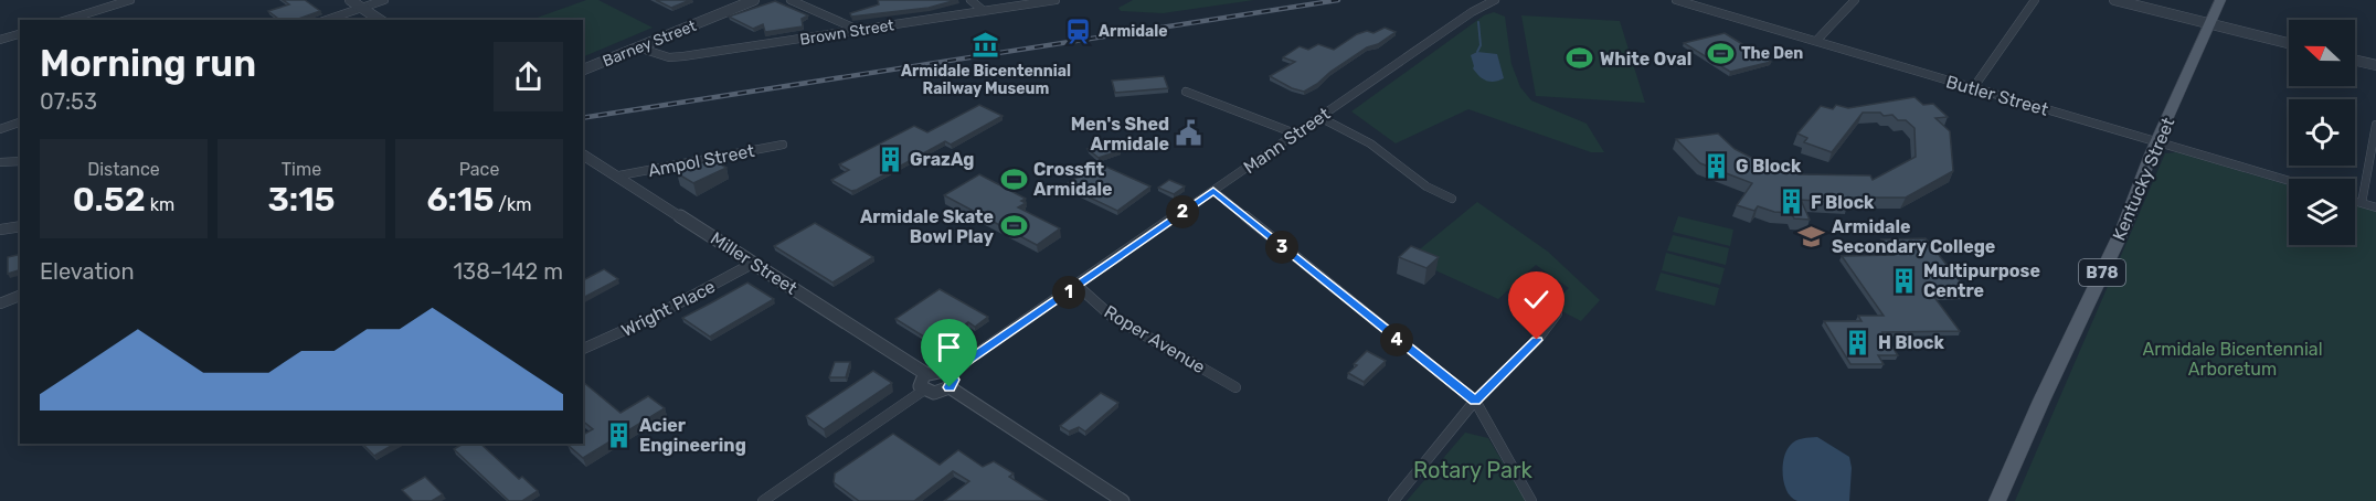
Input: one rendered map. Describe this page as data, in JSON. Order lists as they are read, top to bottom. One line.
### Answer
{"streets":{"main road":["Kentucky Street","B78"],"street":["Brown Street","Barney Street","Butler Street","Mann Street","Ampol Street","Miller Street","Wright Place","Roper Avenue"]},"crossings":[["Brown Street","Barney Street"],["Butler Street","Kentucky Street"],["Mann Street","Miller Street"],["Mann Street","Roper Avenue"],["Ampol Street","Miller Street"],["Miller Street","Wright Place"]],"parks":["Armidale Bicentennial Arboretum","Rotary Park"],"places":{"station":["Armidale"],"museum":["Armidale Bicentennial Railway Museum"],"sports":["The Den","White Oval","Crossfit Armidale","Armidale Skate Bowl Play"],"public building":["Men's Shed Armidale"],"building":["GrazAg","G Block","F Block","Multipurpose Centre","H Block","Acier Engineering"],"school or university":["Armidale Secondary College"]},"north":"left","page":{"heading":["Morning run","07:53"],"stats":[["Distance","0.52 km"],["Time","3:15"],["Pace","6:15 /km"]],"pins":["2","3","1","4"],"chart":["Elevation","138–142 m"]}}
